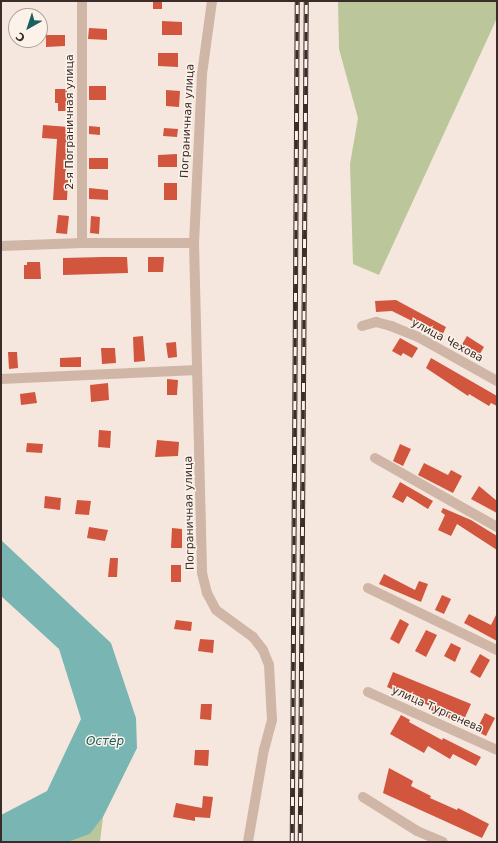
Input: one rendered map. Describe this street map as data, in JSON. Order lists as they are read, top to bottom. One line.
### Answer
{"streets":{"street":["Пограничная улица","2-я Пограничная улица","улица Чехова","улица Тургенева"]},"water":["Остёр"],"north":"bottom left"}
